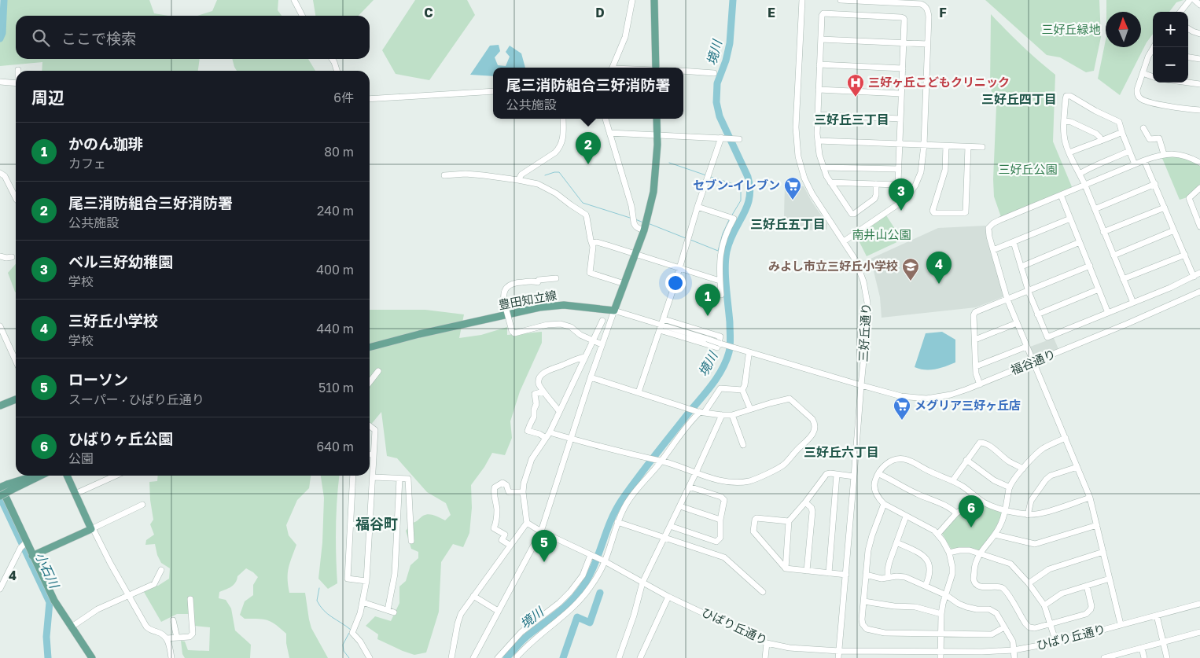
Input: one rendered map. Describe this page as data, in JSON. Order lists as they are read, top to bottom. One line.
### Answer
{"streets":{"main road":["豊田知立線"],"street":["三好丘通り","福谷通り","ひばり丘通り"]},"crossings":[["三好丘通り","福谷通り"],["三好丘通り","ひばり丘通り"]],"districts":["三好丘四丁目","三好丘三丁目","三好丘五丁目","三好丘六丁目","福谷町"],"water":["境川","小石川"],"parks":["三好丘緑地","三好丘公園","南井山公園"],"places":{"hospital":["三好ヶ丘こどもクリニック"],"supermarket":["セブン-イレブン","メグリア三好ヶ丘店"],"school or university":["みよし市立三好丘小学校"]},"north":"top","page":{"map_buttons":["+","−"],"search":"ここで検索","popup":["尾三消防組合三好消防署","公共施設"],"heading":["周辺","6件"],"list":[{"mark":"1","name":"かのん珈琲","note":"カフェ","value":"80 m"},{"mark":"2","name":"尾三消防組合三好消防署","note":"公共施設","value":"240 m"},{"mark":"3","name":"ベル三好幼稚園","note":"学校","value":"400 m"},{"mark":"4","name":"三好丘小学校","note":"学校","value":"440 m"},{"mark":"5","name":"ローソン","note":"スーパー · ひばり丘通り","value":"510 m"},{"mark":"6","name":"ひばりヶ丘公園","note":"公園","value":"640 m"}],"pins":["2","3","4","1","6","5"]},"grid":{"columns":["C","D","E","F"],"rows":["4"]}}
